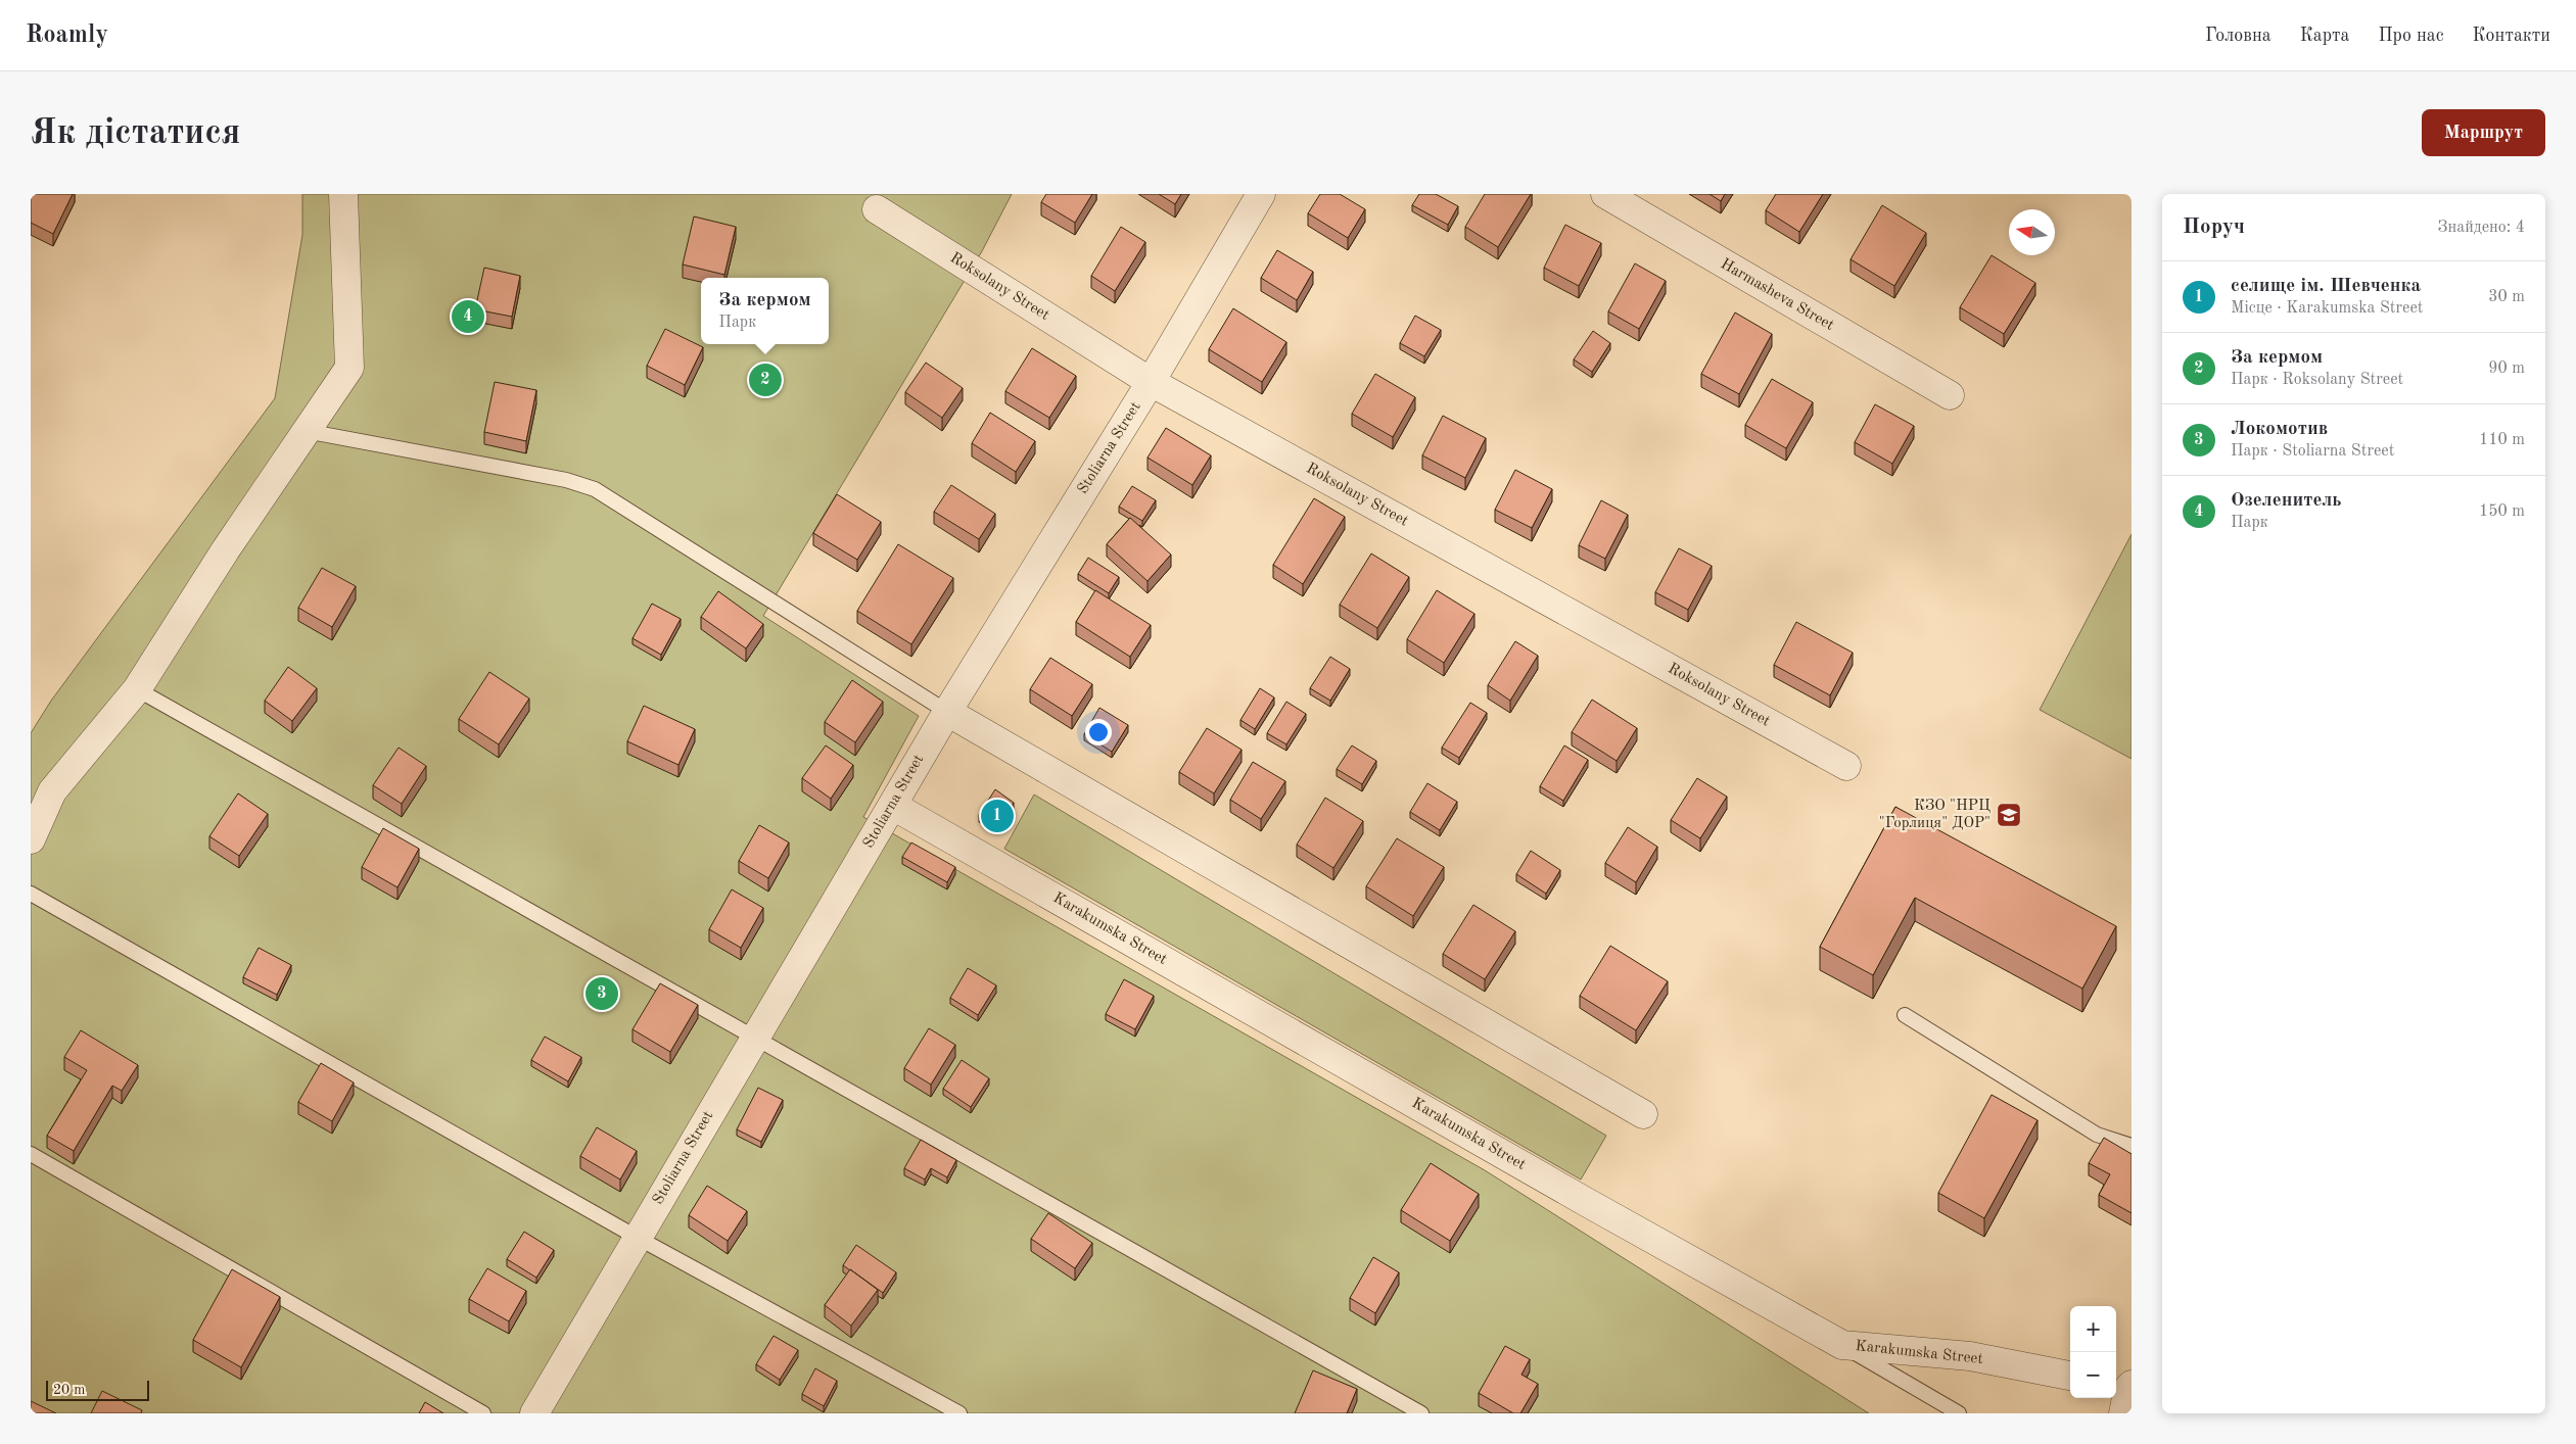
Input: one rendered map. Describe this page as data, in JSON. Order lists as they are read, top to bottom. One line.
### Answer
{"streets":{"street":["Roksolany Street","Harmasheva Street","Stoliarna Street","Karakumska Street"]},"crossings":[["Roksolany Street","Stoliarna Street"],["Stoliarna Street","Karakumska Street"]],"places":{"school or university":["КЗО \"НРЦ \"Горлиця\" ДОР\""]},"scale_bar":"20 m","north":"left","page":{"header":"Roamly","nav":["Головна","Карта","Про нас","Контакти"],"buttons":"Маршрут","title":"Як дістатися","heading":["Поруч","Знайдено: 4"],"list":[{"mark":"1","name":"селище ім. Шевченка","note":"Місце · Karakumska Street","value":"30 m"},{"mark":"2","name":"За кермом","note":"Парк · Roksolany Street","value":"90 m"},{"mark":"3","name":"Локомотив","note":"Парк · Stoliarna Street","value":"110 m"},{"mark":"4","name":"Озеленитель","note":"Парк","value":"150 m"}],"popup":["За кермом","Парк"],"pins":["4","2","1","3"],"map_buttons":["+","−"],"scale":"20 m"}}
